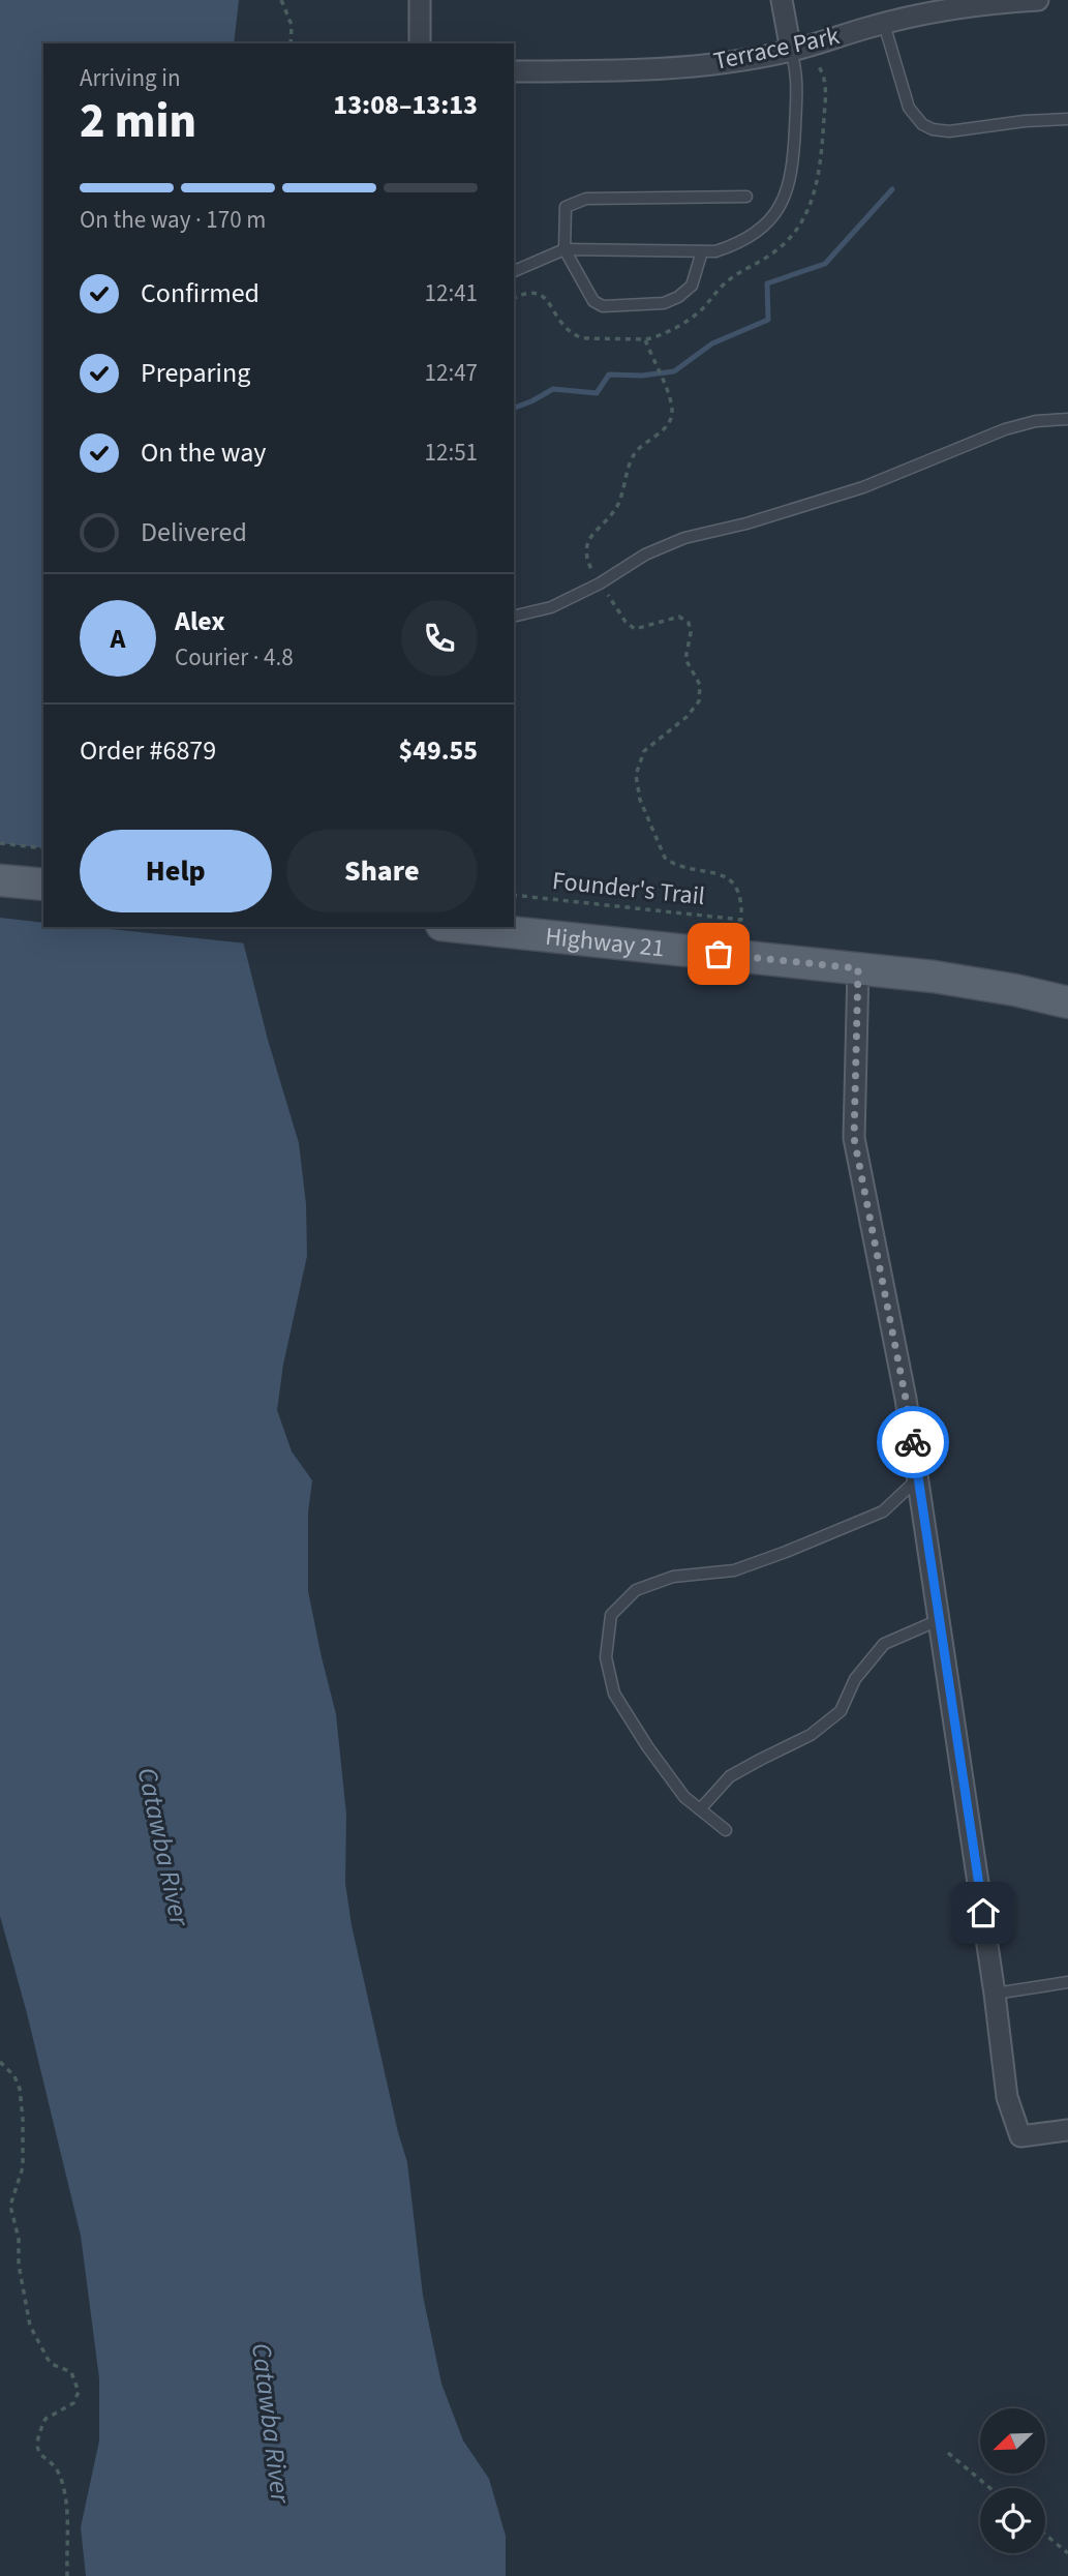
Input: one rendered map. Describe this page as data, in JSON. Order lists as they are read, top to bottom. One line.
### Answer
{"streets":{"main road":["Highway 21"],"street":["Terrace Park"],"path":["Founder's Trail"]},"water":["Catawba River"],"north":"bottom left","page":{"heading":["2 min","Arriving in","13:08–13:13"],"panel":["Alex","Courier · 4.8","Order #6879","$49.55"],"bar":"On the way · 170 m","list":[["Confirmed","12:41"],["Preparing","12:47"],["On the way","12:51"],"Delivered"],"round":"A","buttons":["Help","Share"]}}
